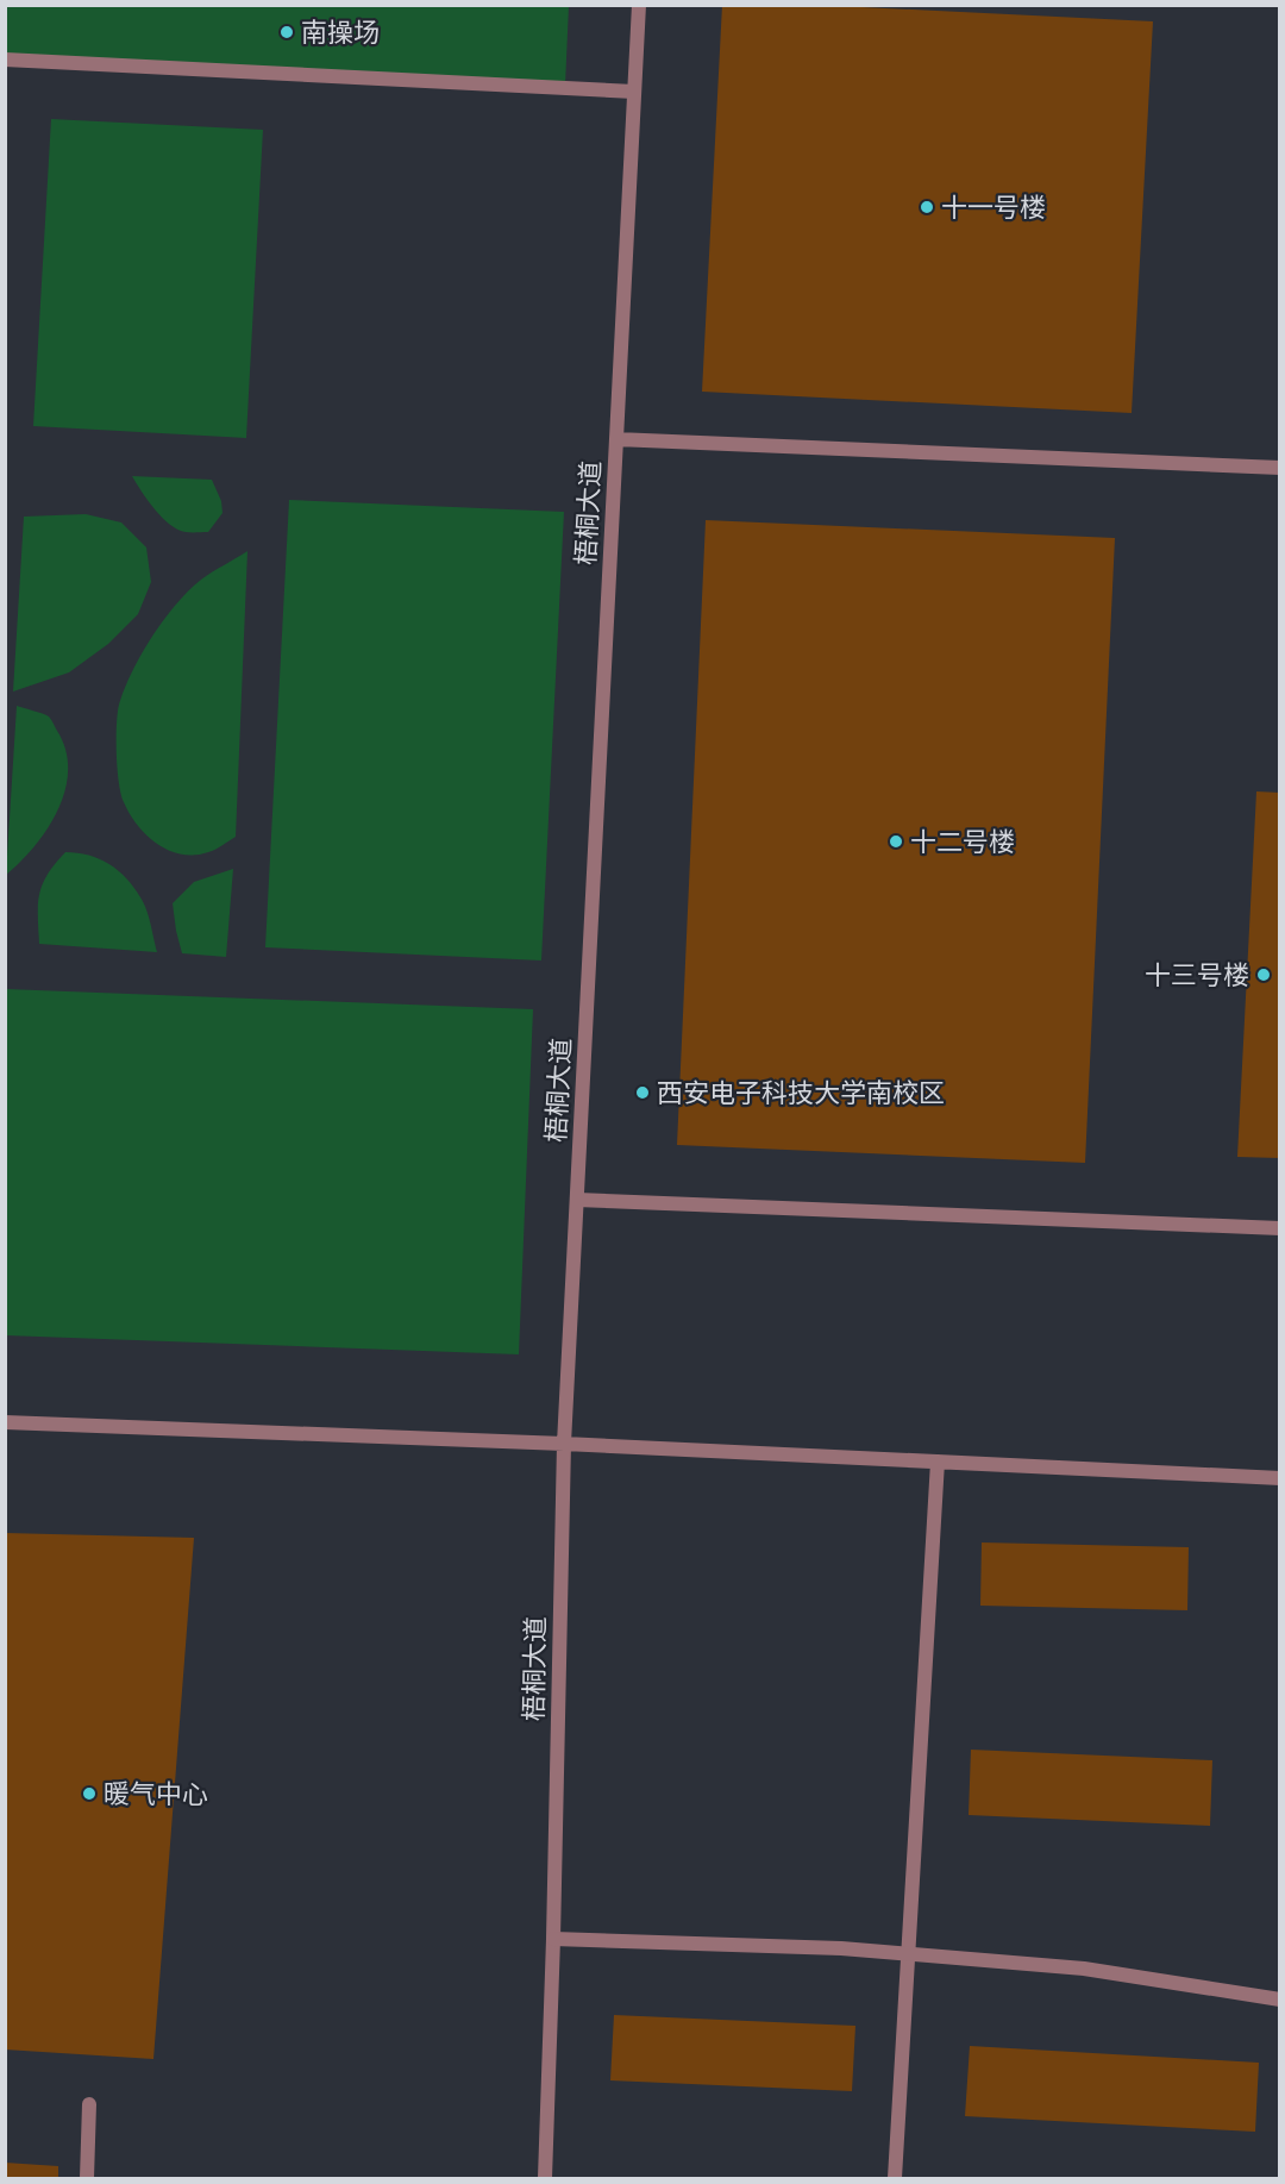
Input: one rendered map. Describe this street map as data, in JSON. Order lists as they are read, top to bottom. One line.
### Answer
{"streets":{"street":["梧桐大道"]},"places":["南操场","十一号楼","十二号楼","十三号楼","西安电子科技大学南校区","暖气中心"]}
